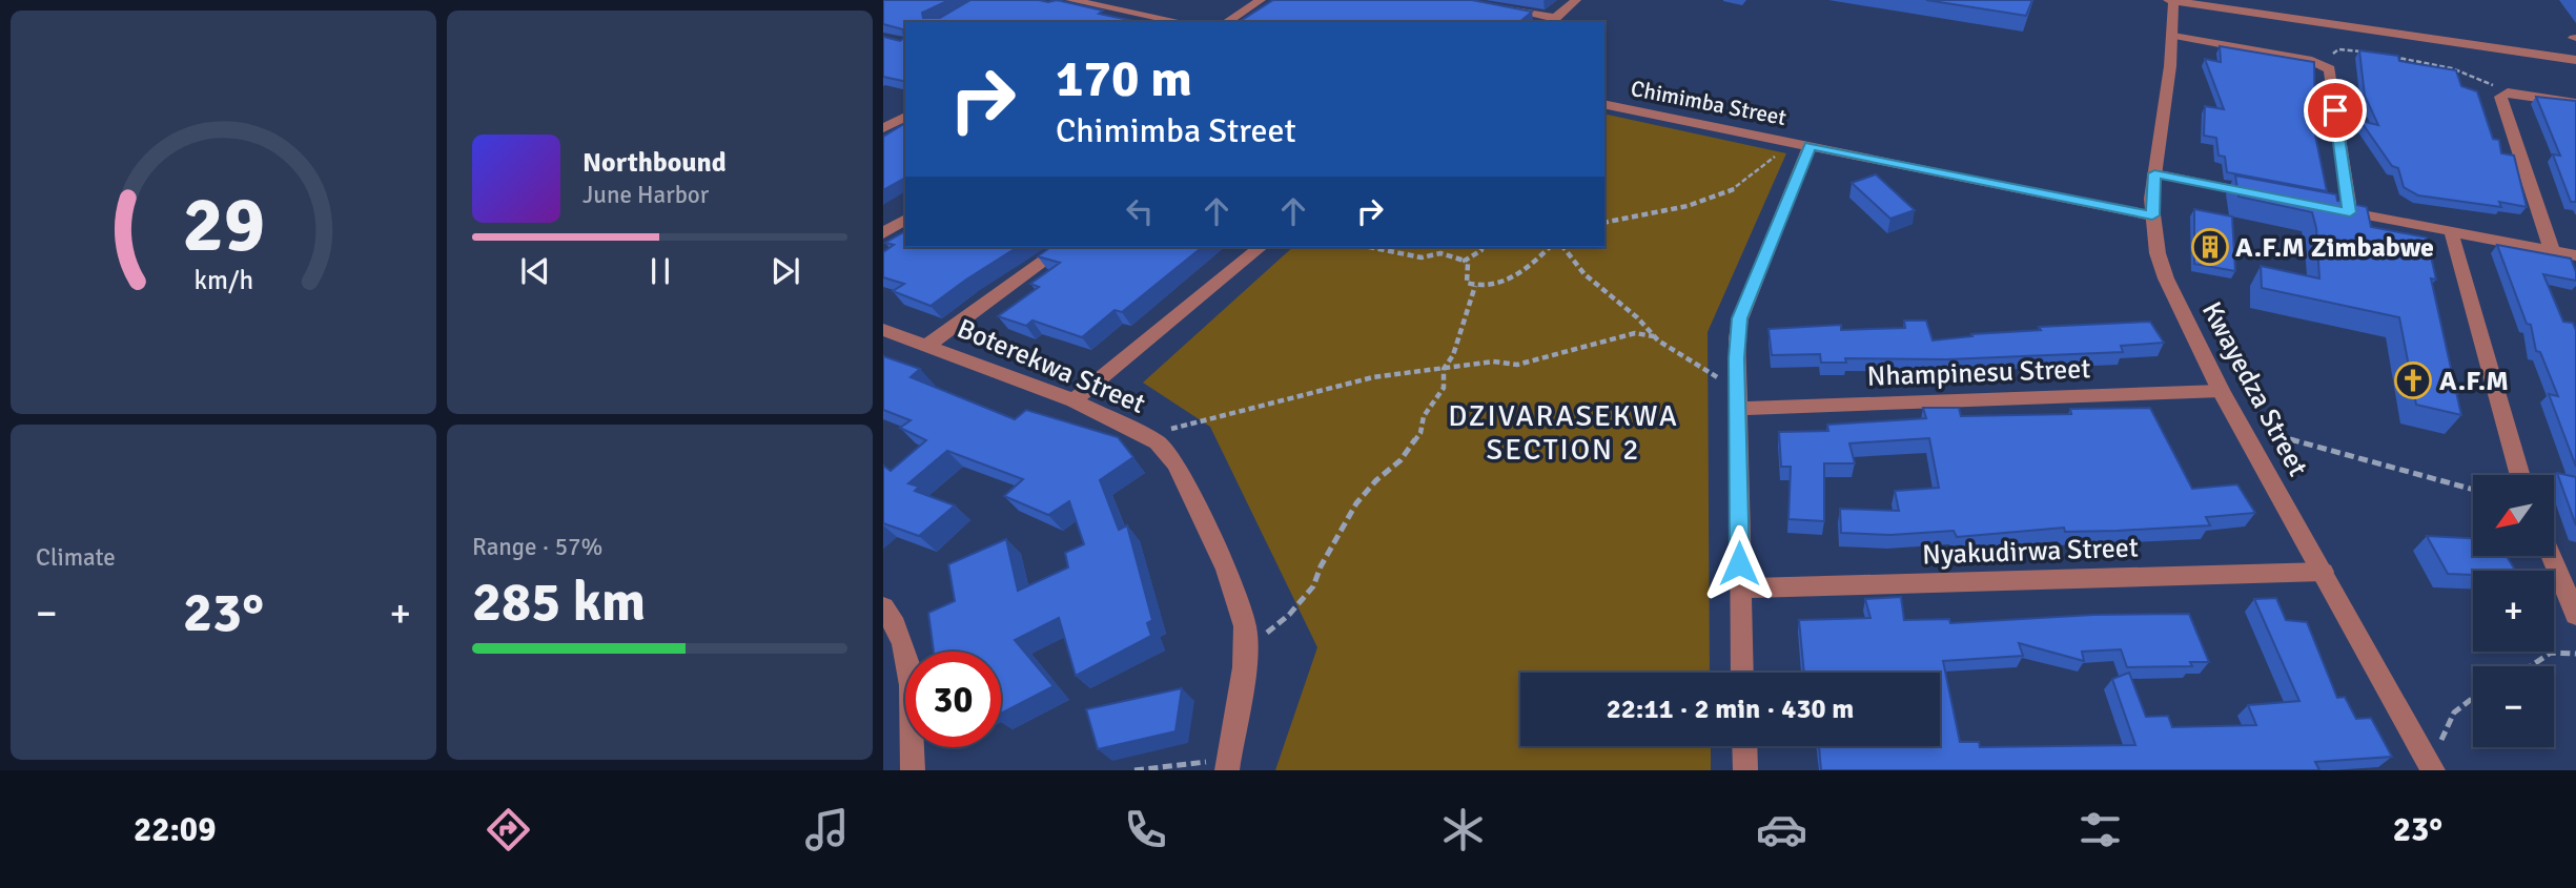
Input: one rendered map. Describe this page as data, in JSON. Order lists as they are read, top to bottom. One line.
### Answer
{"streets":{"street":["Chimimba Street","Boterekwa Street","Nhampinesu Street","Kwayedza Street","Nyakudirwa Street"]},"crossings":[["Chimimba Street","Kwayedza Street"],["Nhampinesu Street","Kwayedza Street"],["Kwayedza Street","Nyakudirwa Street"]],"districts":["DZIVARASEKWA SECTION 2"],"places":{"building":["A.F.M Zimbabwe"],"church":["A.F.M"]},"north":"bottom left","page":{"turn":["170 m","Chimimba Street"],"song":["Northbound","June Harbor"],"tile":["Climate",["Range · 57%","285 km"]],"map_buttons":["+","−"],"heat":["−","23°","+"],"limit":"30","trip":"22:11 · 2 min · 430 m","tabs":["22:09","23°"],"gauge":["29","km/h"]}}
